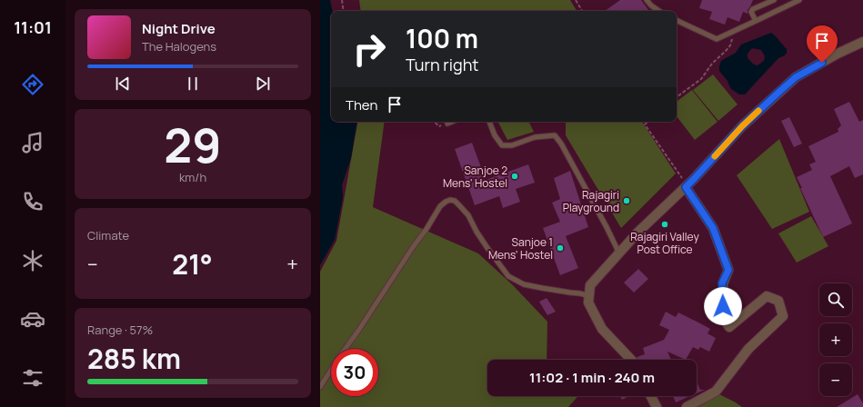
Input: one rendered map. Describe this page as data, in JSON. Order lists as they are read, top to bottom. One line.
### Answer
{"places":["Sanjoe 2 Mens' Hostel","Rajagiri Playground","Rajagiri Valley Post Office","Sanjoe 1 Mens' Hostel"],"page":{"tabs":"11:01","turn":["100 m","Turn right"],"song":["Night Drive","The Halogens"],"then":"Then","tile":[["29","km/h"],"Climate",["Range · 57%","285 km"]],"heat":["−","21°","+"],"map_buttons":["+","−"],"limit":"30","trip":"11:02 · 1 min · 240 m"}}
